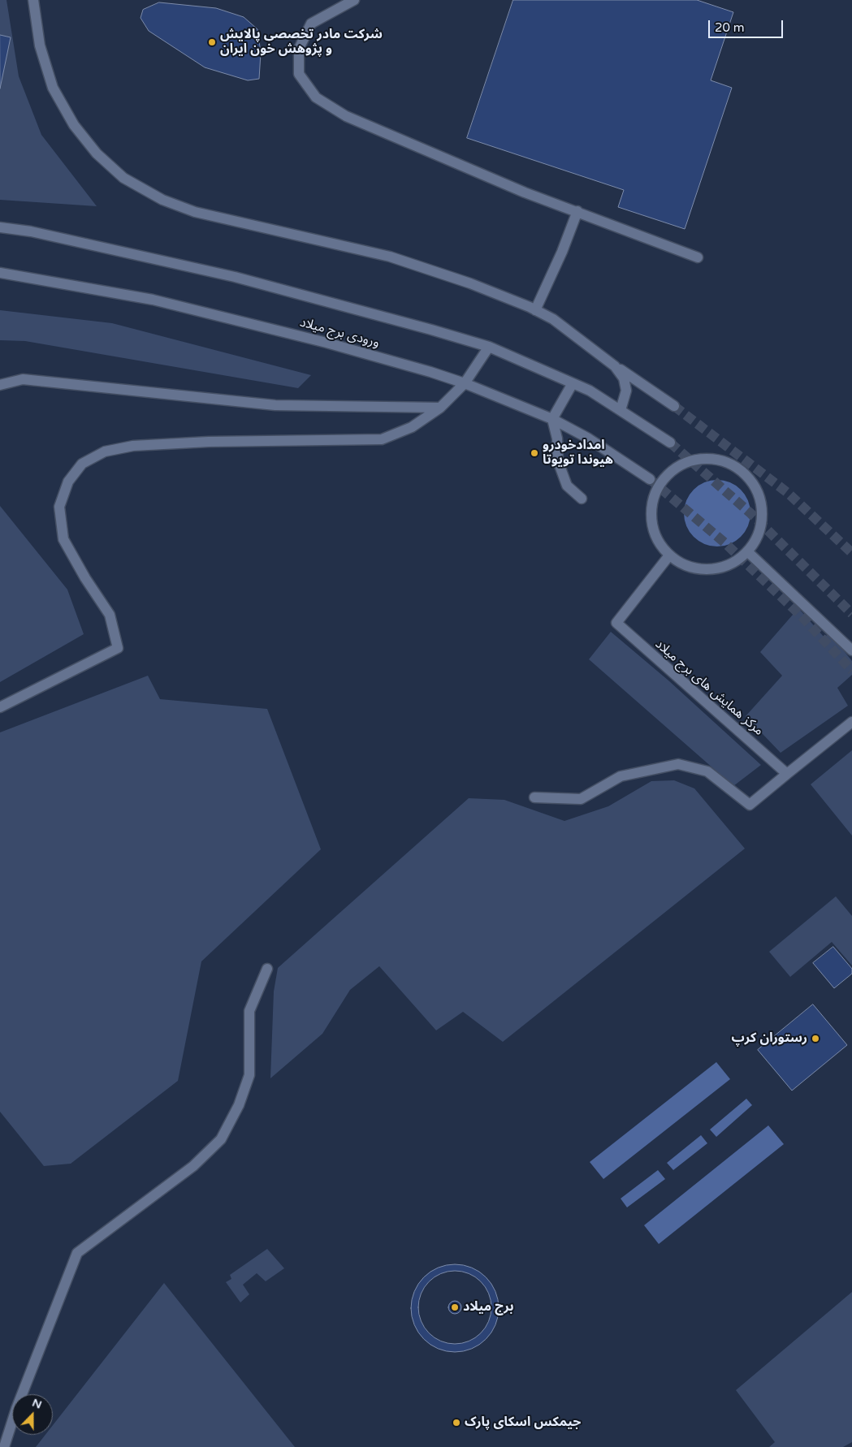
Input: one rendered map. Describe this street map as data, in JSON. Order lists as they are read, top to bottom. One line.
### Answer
{"streets":{"street":["ورودی برج میلاد","مرکز همایش های برج میلاد"]},"places":["شرکت مادر تخصصی پالایش و پژوهش خون ایران","امدادخودرو هیوندا تویوتا","رستوران کرپ","برج میلاد","جیمکس اسکای پارک"],"scale_bar":"20 m","north":"top"}
